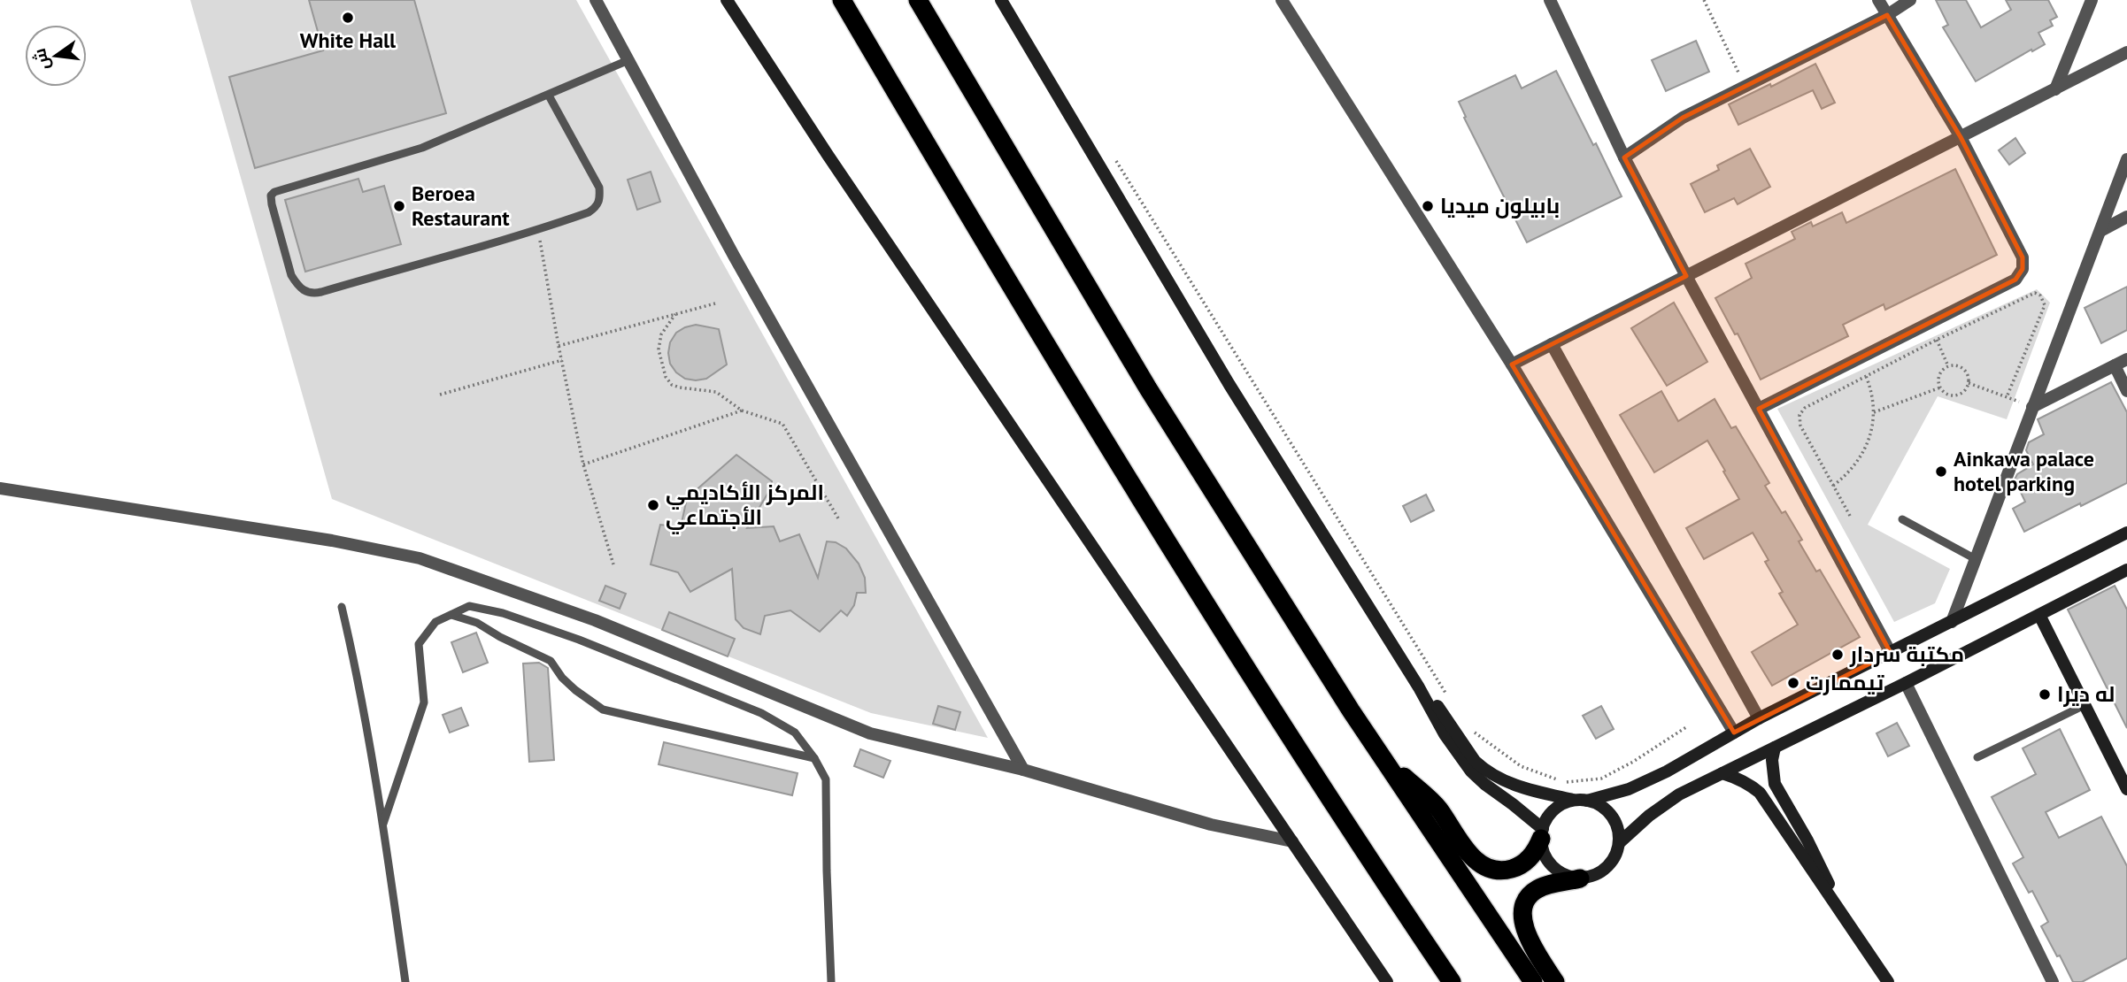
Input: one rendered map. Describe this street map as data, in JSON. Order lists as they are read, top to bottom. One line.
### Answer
{"places":["White Hall","Beroea Restaurant","بابيلون ميديا","Ainkawa palace hotel parking","المركز الأكاديمي الأجتماعي","مكتبة سردار","تیممارت","له ديرا"],"north":"left"}
